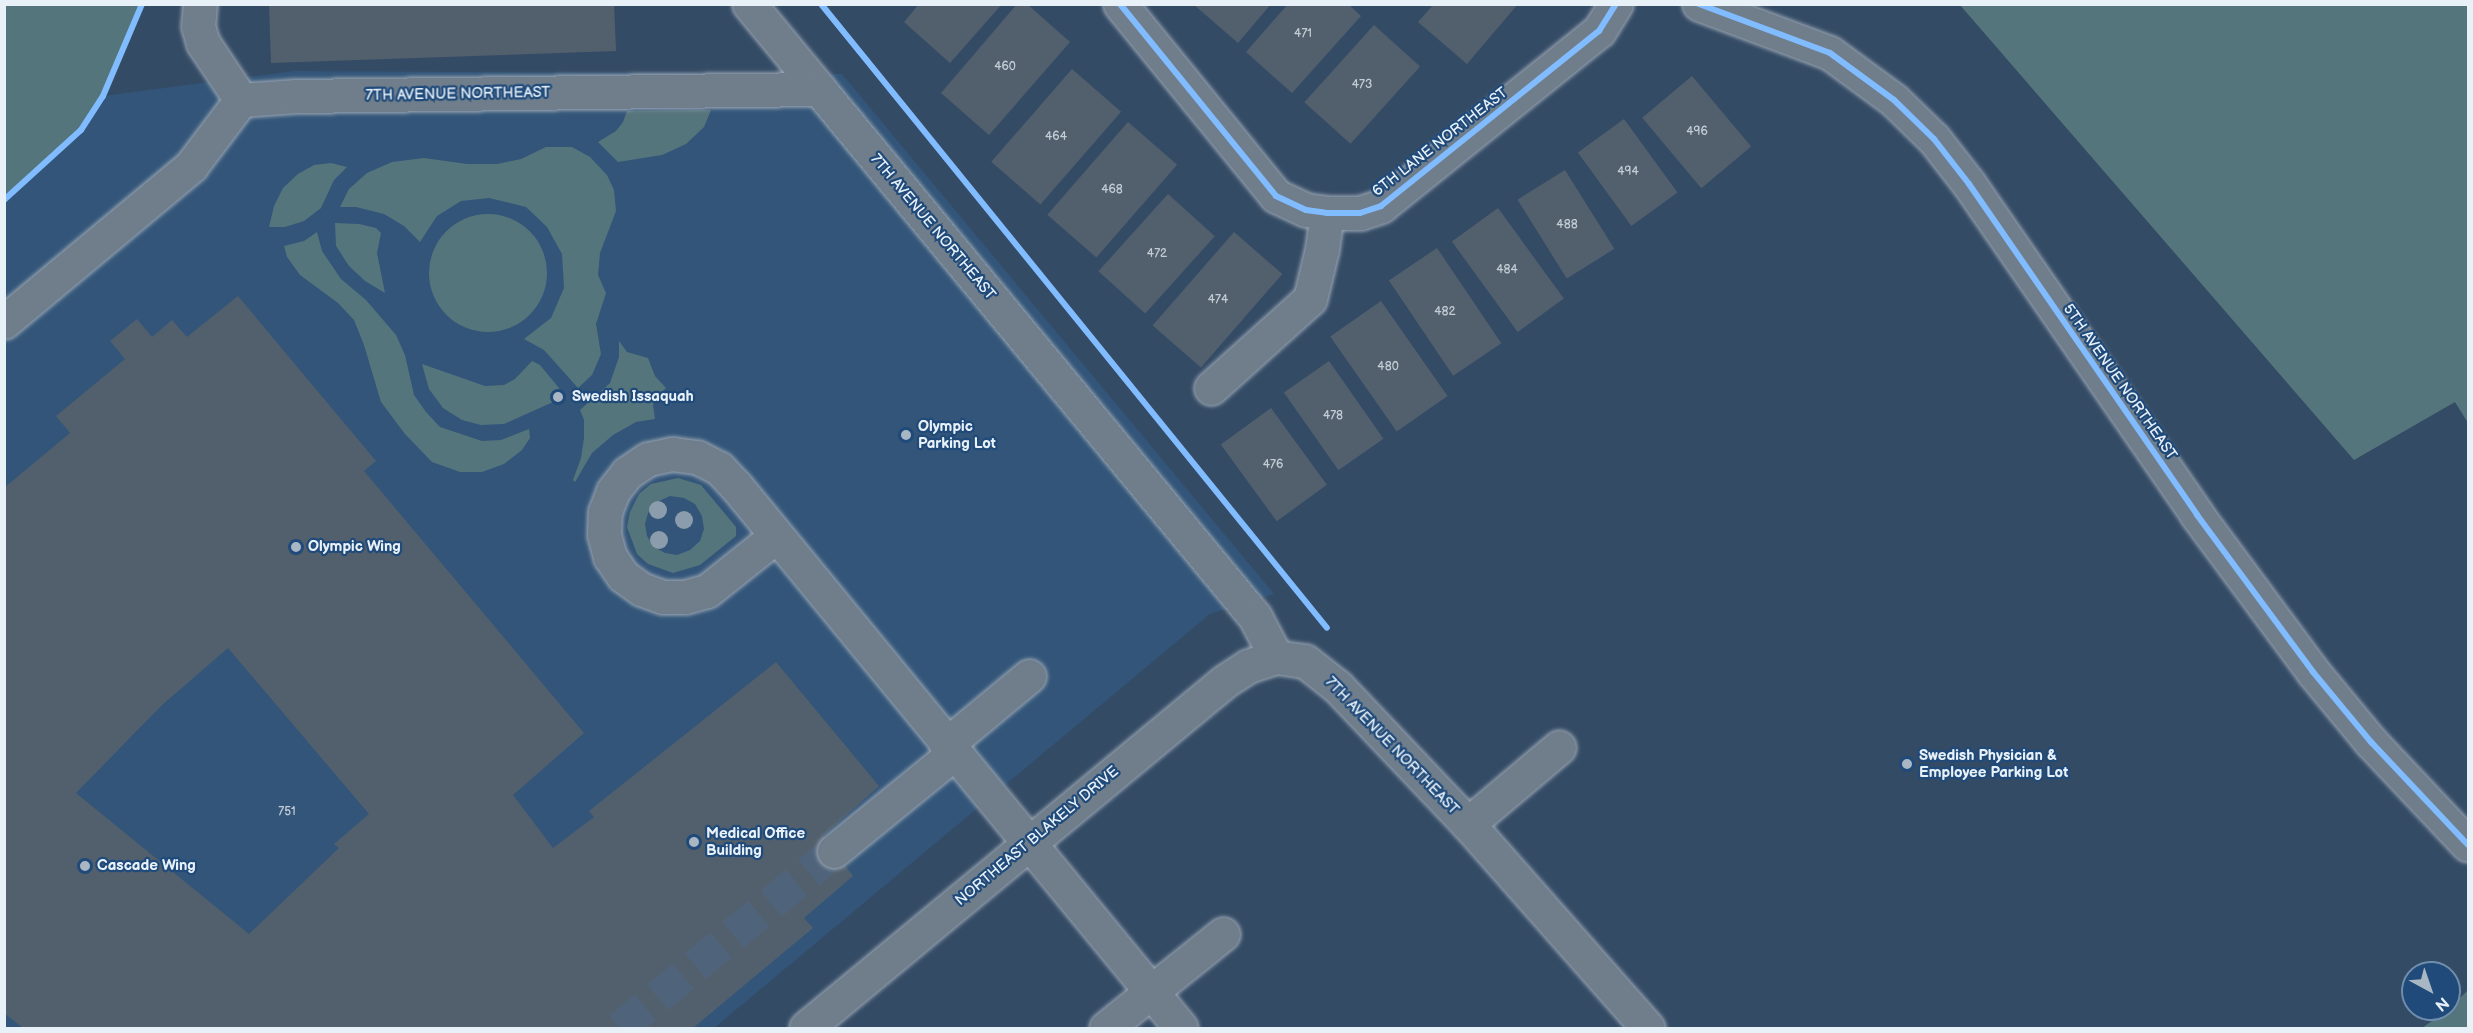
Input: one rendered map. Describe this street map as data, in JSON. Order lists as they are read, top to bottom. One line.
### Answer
{"streets":{"street":["7TH AVENUE NORTHEAST","6TH LANE NORTHEAST","5TH AVENUE NORTHEAST","NORTHEAST BLAKELY DRIVE"]},"crossings":[["7TH AVENUE NORTHEAST","NORTHEAST BLAKELY DRIVE"]],"places":["Swedish Issaquah","Olympic Parking Lot","Olympic Wing","Swedish Physician & Employee Parking Lot","Medical Office Building","Cascade Wing"],"house_numbers":["471","460","473","496","464","494","468","488","472","484","474","482","480","478","476","751"],"north":"bottom right"}
